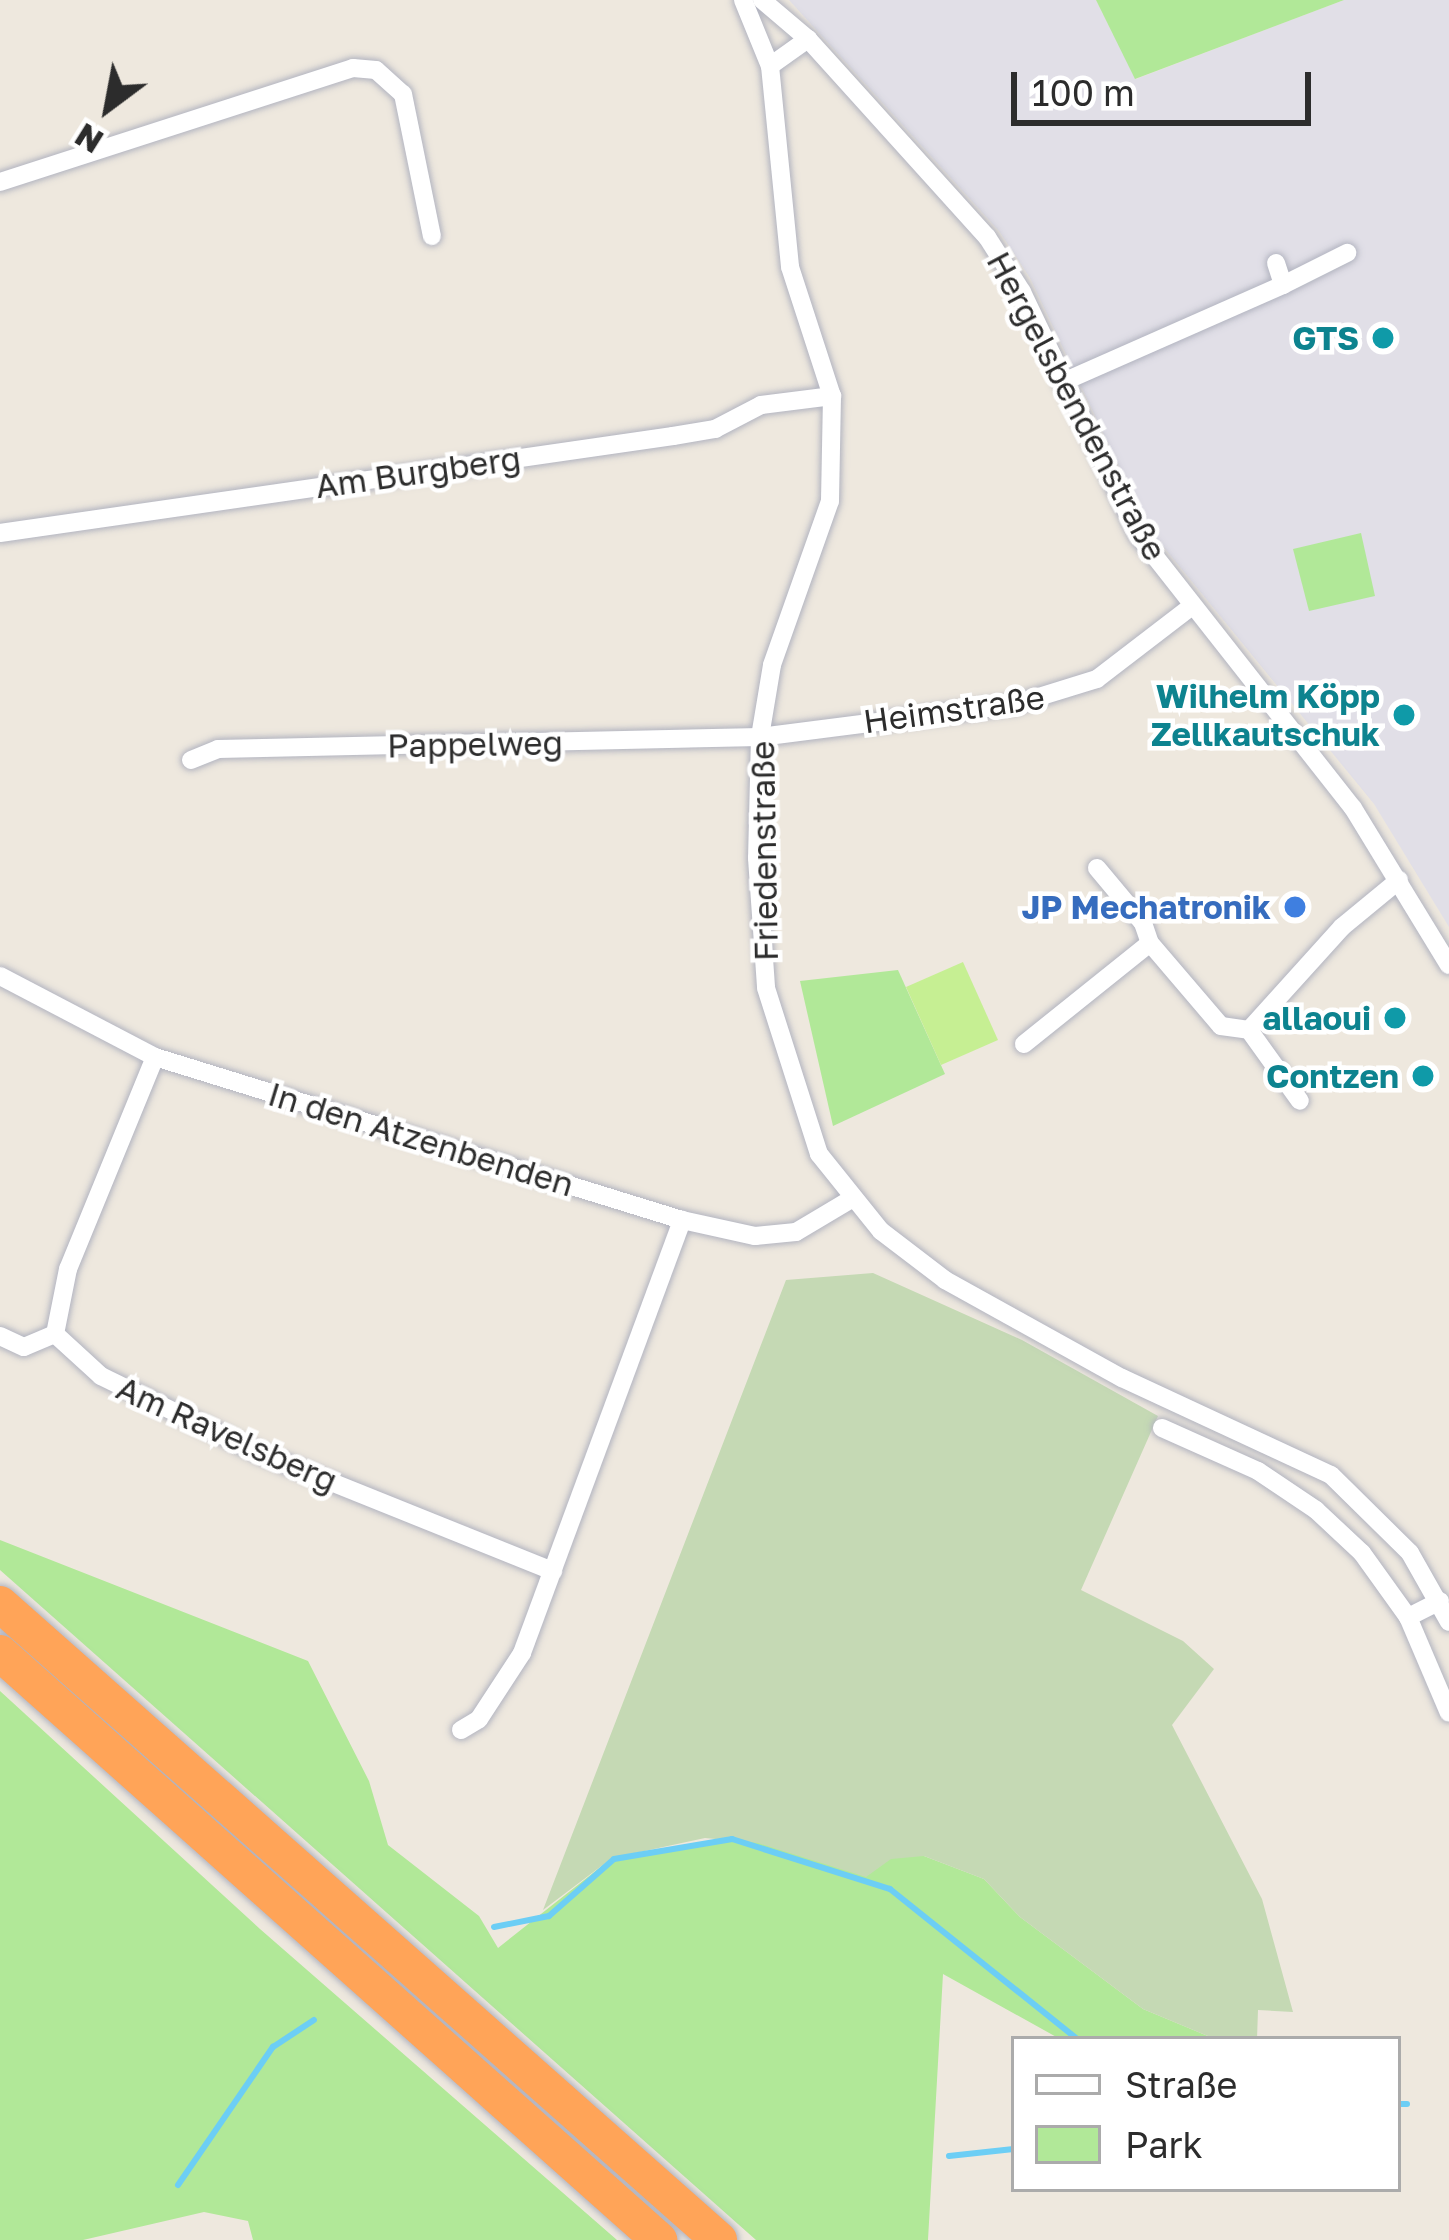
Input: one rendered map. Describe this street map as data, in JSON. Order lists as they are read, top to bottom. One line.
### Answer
{"streets":{"street":["Hergelsbendenstraße","Am Burgberg","Heimstraße","Pappelweg","Friedenstraße","In den Atzenbenden","Am Ravelsberg"]},"crossings":[["Hergelsbendenstraße","Heimstraße"],["Am Burgberg","Friedenstraße"],["Heimstraße","Pappelweg"],["Heimstraße","Friedenstraße"],["Pappelweg","Friedenstraße"],["Friedenstraße","In den Atzenbenden"]],"places":["GTS","Wilhelm Köpp Zellkautschuk","JP Mechatronik","allaoui","Contzen"],"legend":["Straße","Park"],"scale_bar":"100 m","north":"bottom left"}
